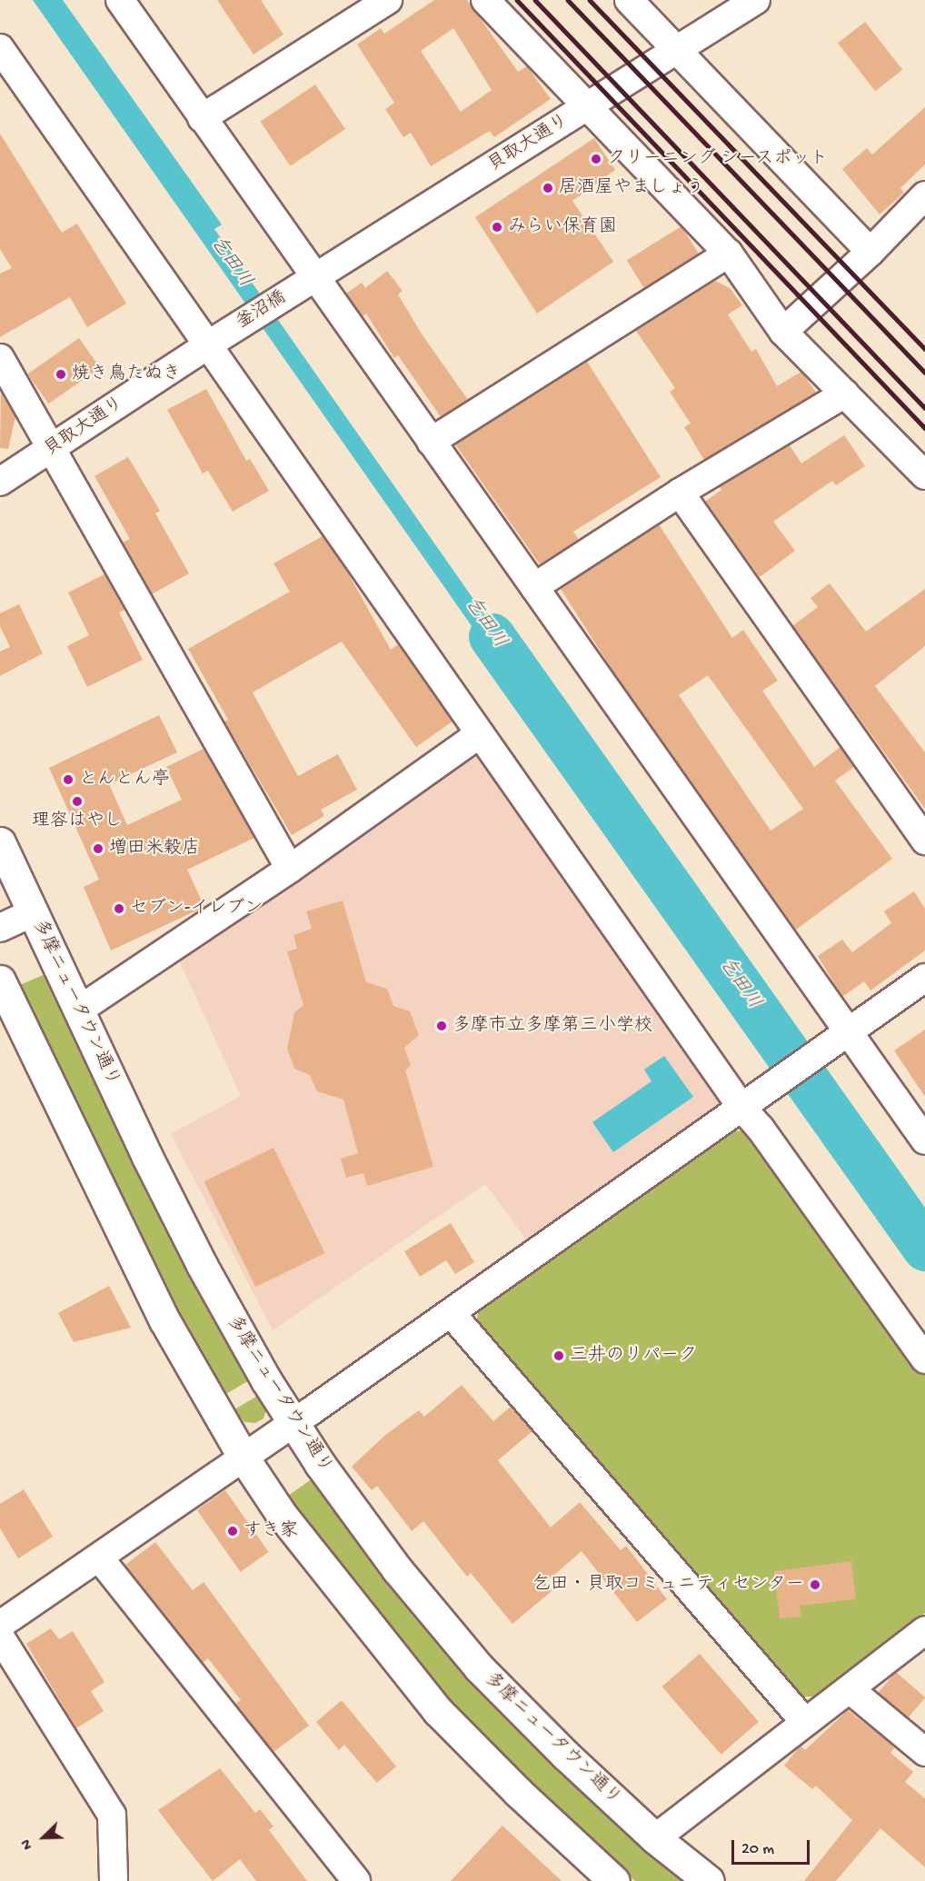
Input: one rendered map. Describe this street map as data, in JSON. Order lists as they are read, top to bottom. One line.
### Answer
{"streets":{"main road":["多摩ニュータウン通り"],"street":["貝取大通り","釜沼橋"]},"crossings":[["貝取大通り","釜沼橋"]],"water":["乞田川"],"places":["クリーニング シースポット","居酒屋やましょう","みらい保育園","焼き鳥たぬき","とんとん亭","理容はやし","増田米穀店","セブン-イレブン","多摩市立多摩第三小学校","三井のリパーク","すき家","乞田・貝取コミュニティセンター"],"scale_bar":"20 m","north":"bottom left"}
